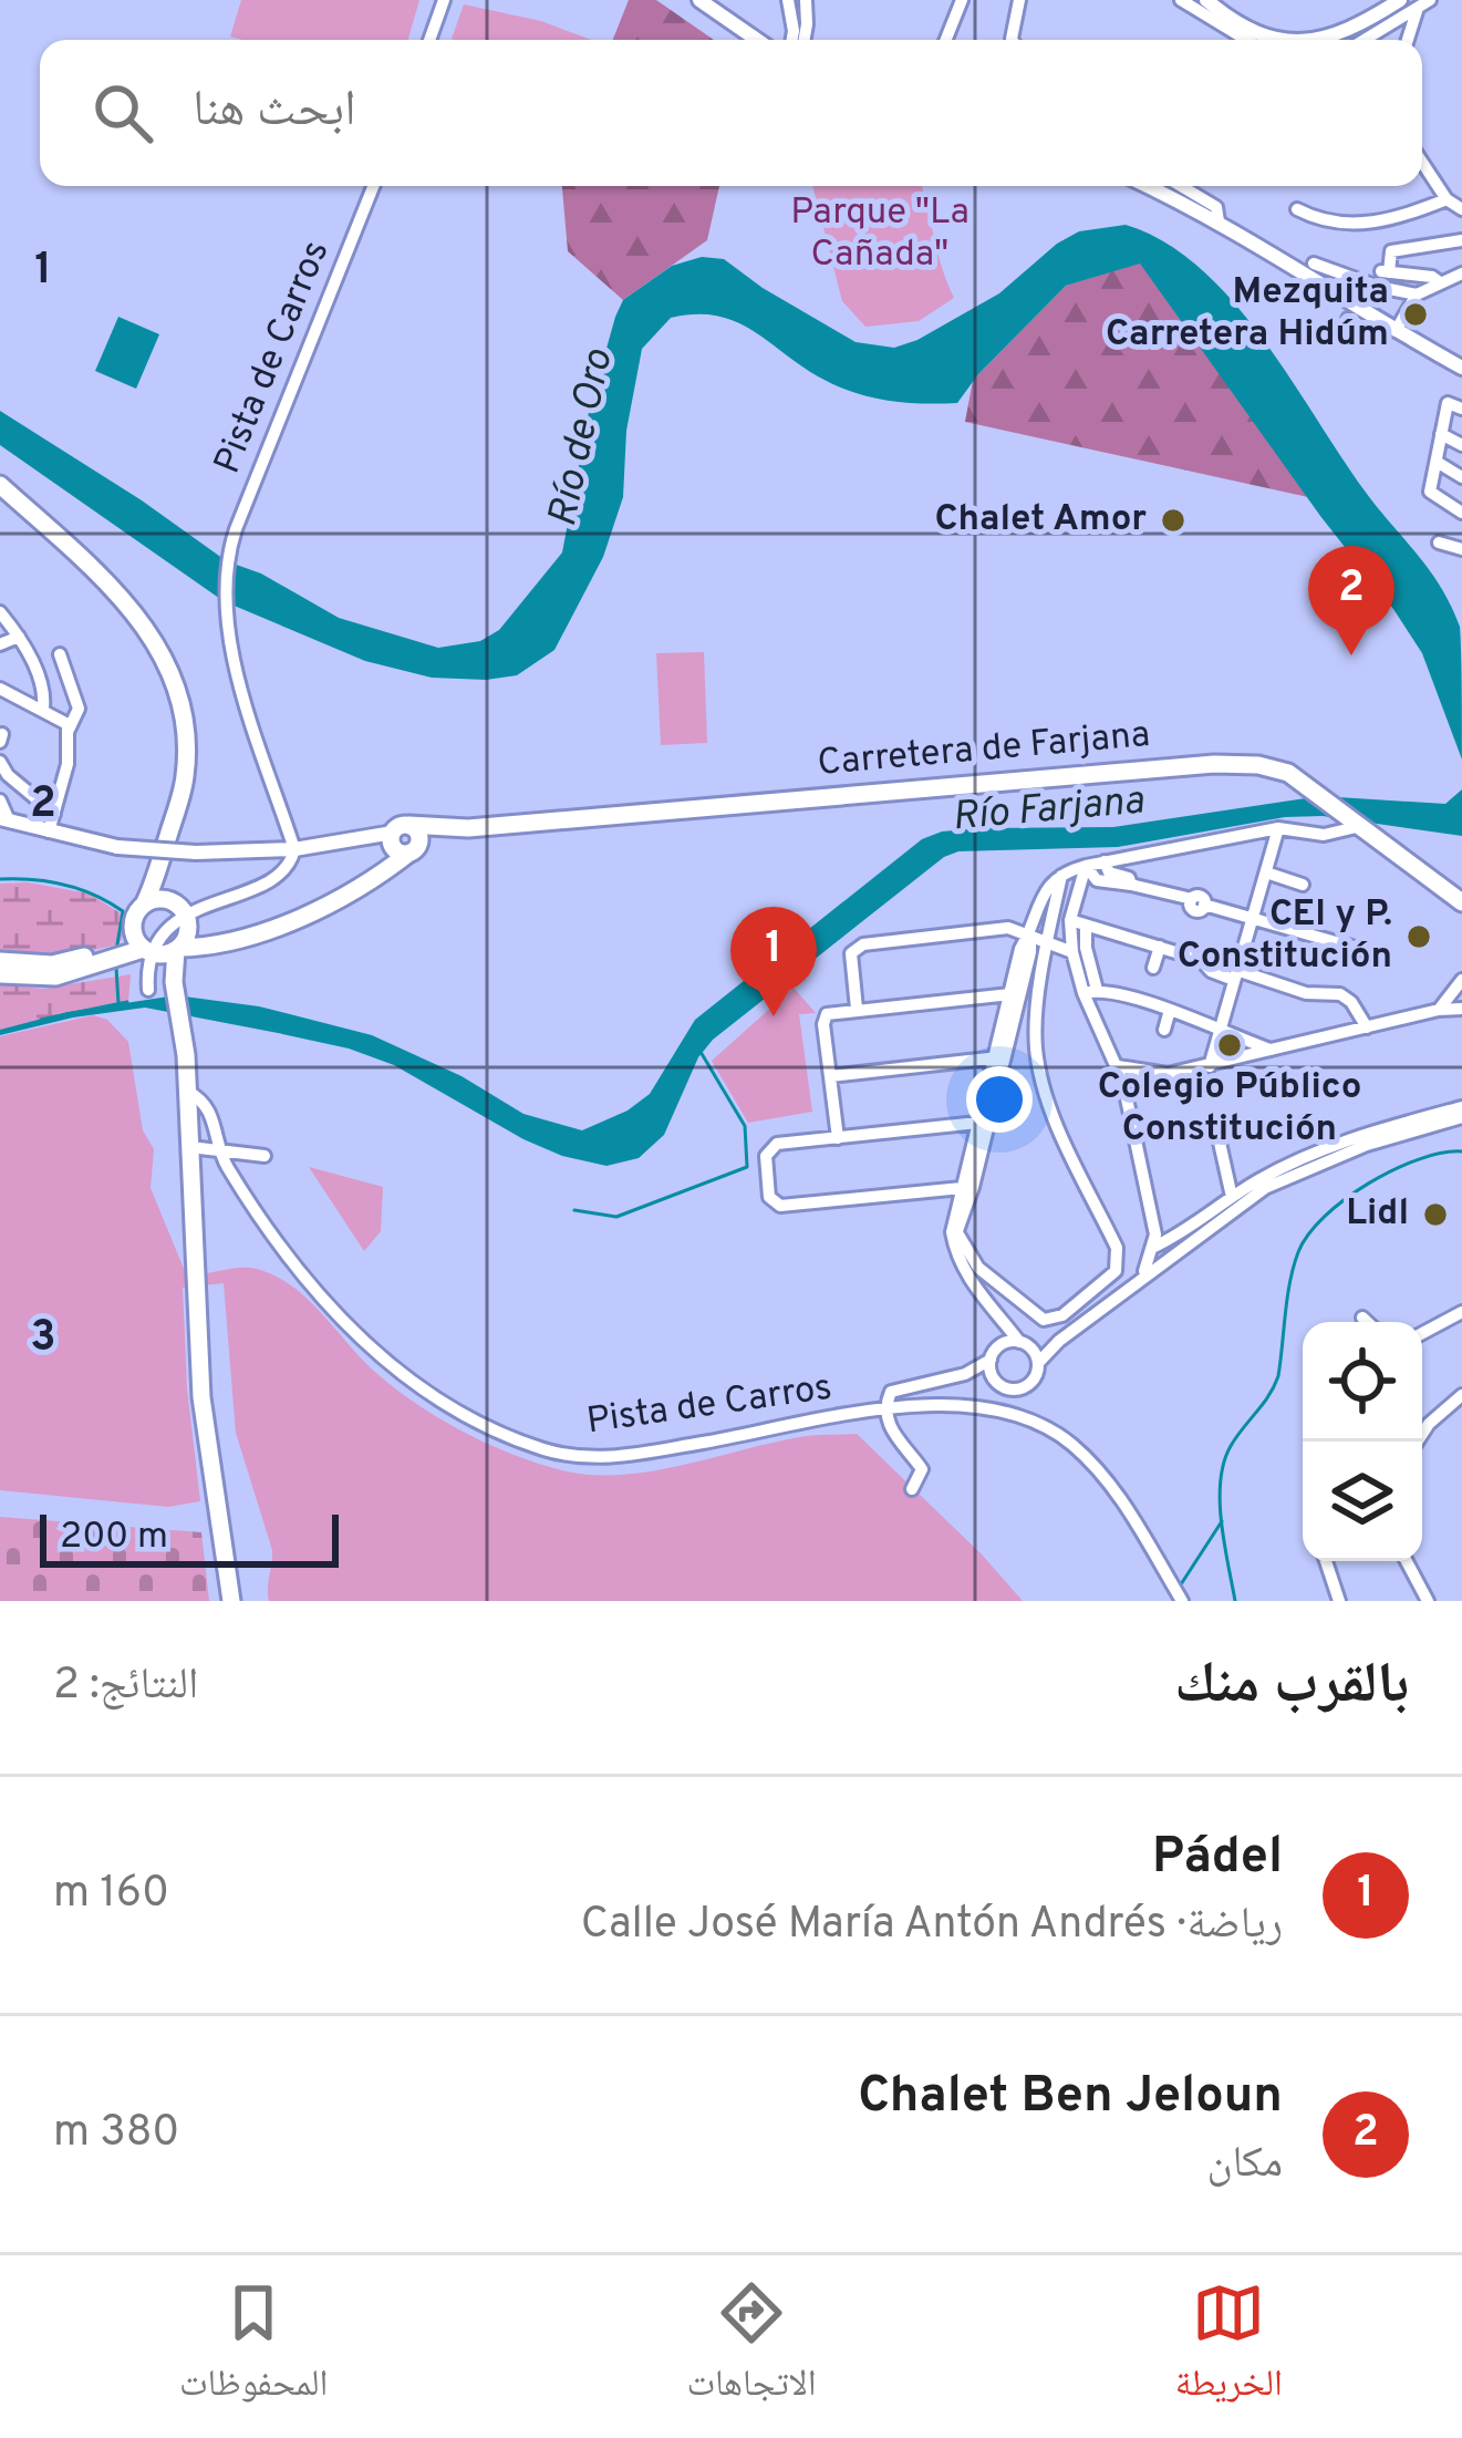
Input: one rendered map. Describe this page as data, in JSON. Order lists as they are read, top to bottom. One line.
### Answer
{"streets":{"main road":["Carretera de Farjana"],"street":["Pista de Carros"]},"water":["Río de Oro","Río Farjana"],"parks":["Parque \"La Cañada\""],"places":["Mezquita Carretera Hidúm","Chalet Amor","CEI y P. Constitución","Colegio Público Constitución","Lidl"],"scale_bar":"200 m","page":{"search":"ابحث هنا","pins":["2","1"],"scale":"200 m","heading":["بالقرب منك","النتائج: 2"],"list":[{"mark":"1","name":"Pádel","note":"رياضة · Calle José María Antón Andrés","value":"160 m"},{"mark":"2","name":"Chalet Ben Jeloun","note":"مكان","value":"380 m"}],"nav":["الخريطة","الاتجاهات","المحفوظات"]},"grid":{"rows":["1","2","3"]}}
